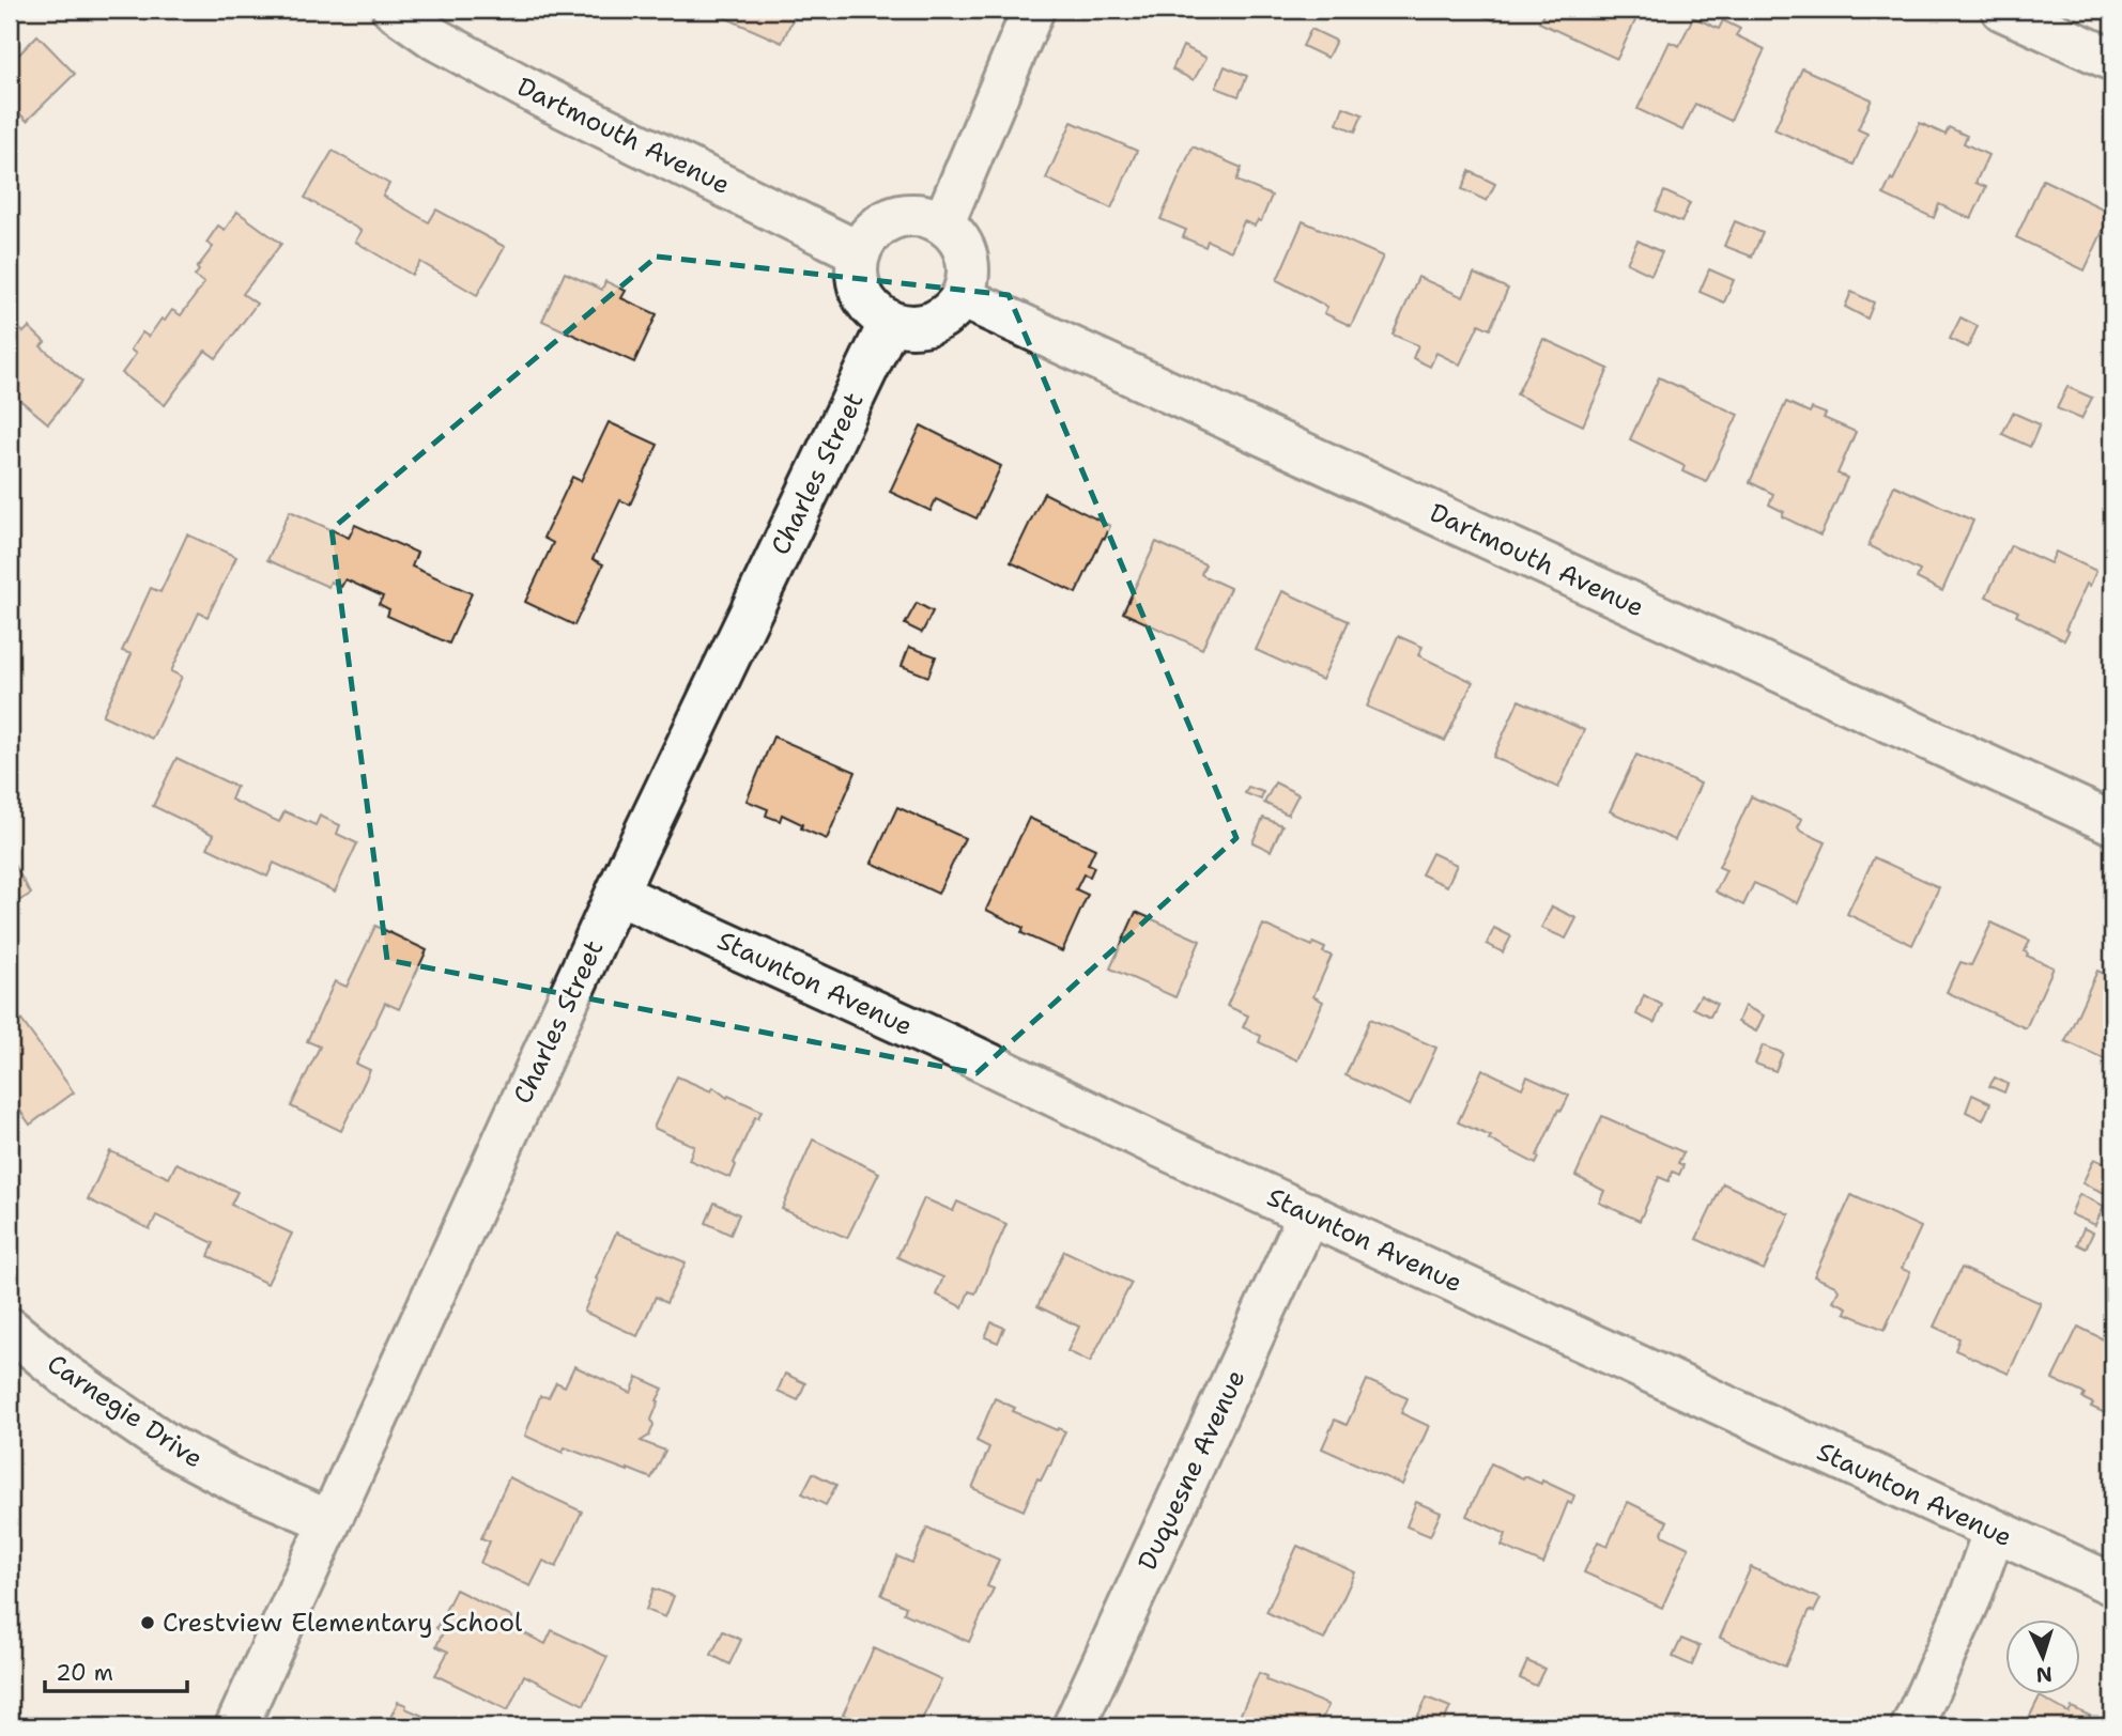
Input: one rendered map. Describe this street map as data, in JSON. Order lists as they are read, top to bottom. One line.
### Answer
{"streets":{"street":["Dartmouth Avenue","Charles Street","Staunton Avenue","Carnegie Drive","Duquesne Avenue"]},"crossings":[["Dartmouth Avenue","Charles Street"],["Charles Street","Staunton Avenue"],["Charles Street","Carnegie Drive"],["Staunton Avenue","Duquesne Avenue"]],"places":["Crestview Elementary School"],"scale_bar":"20 m","north":"bottom"}
